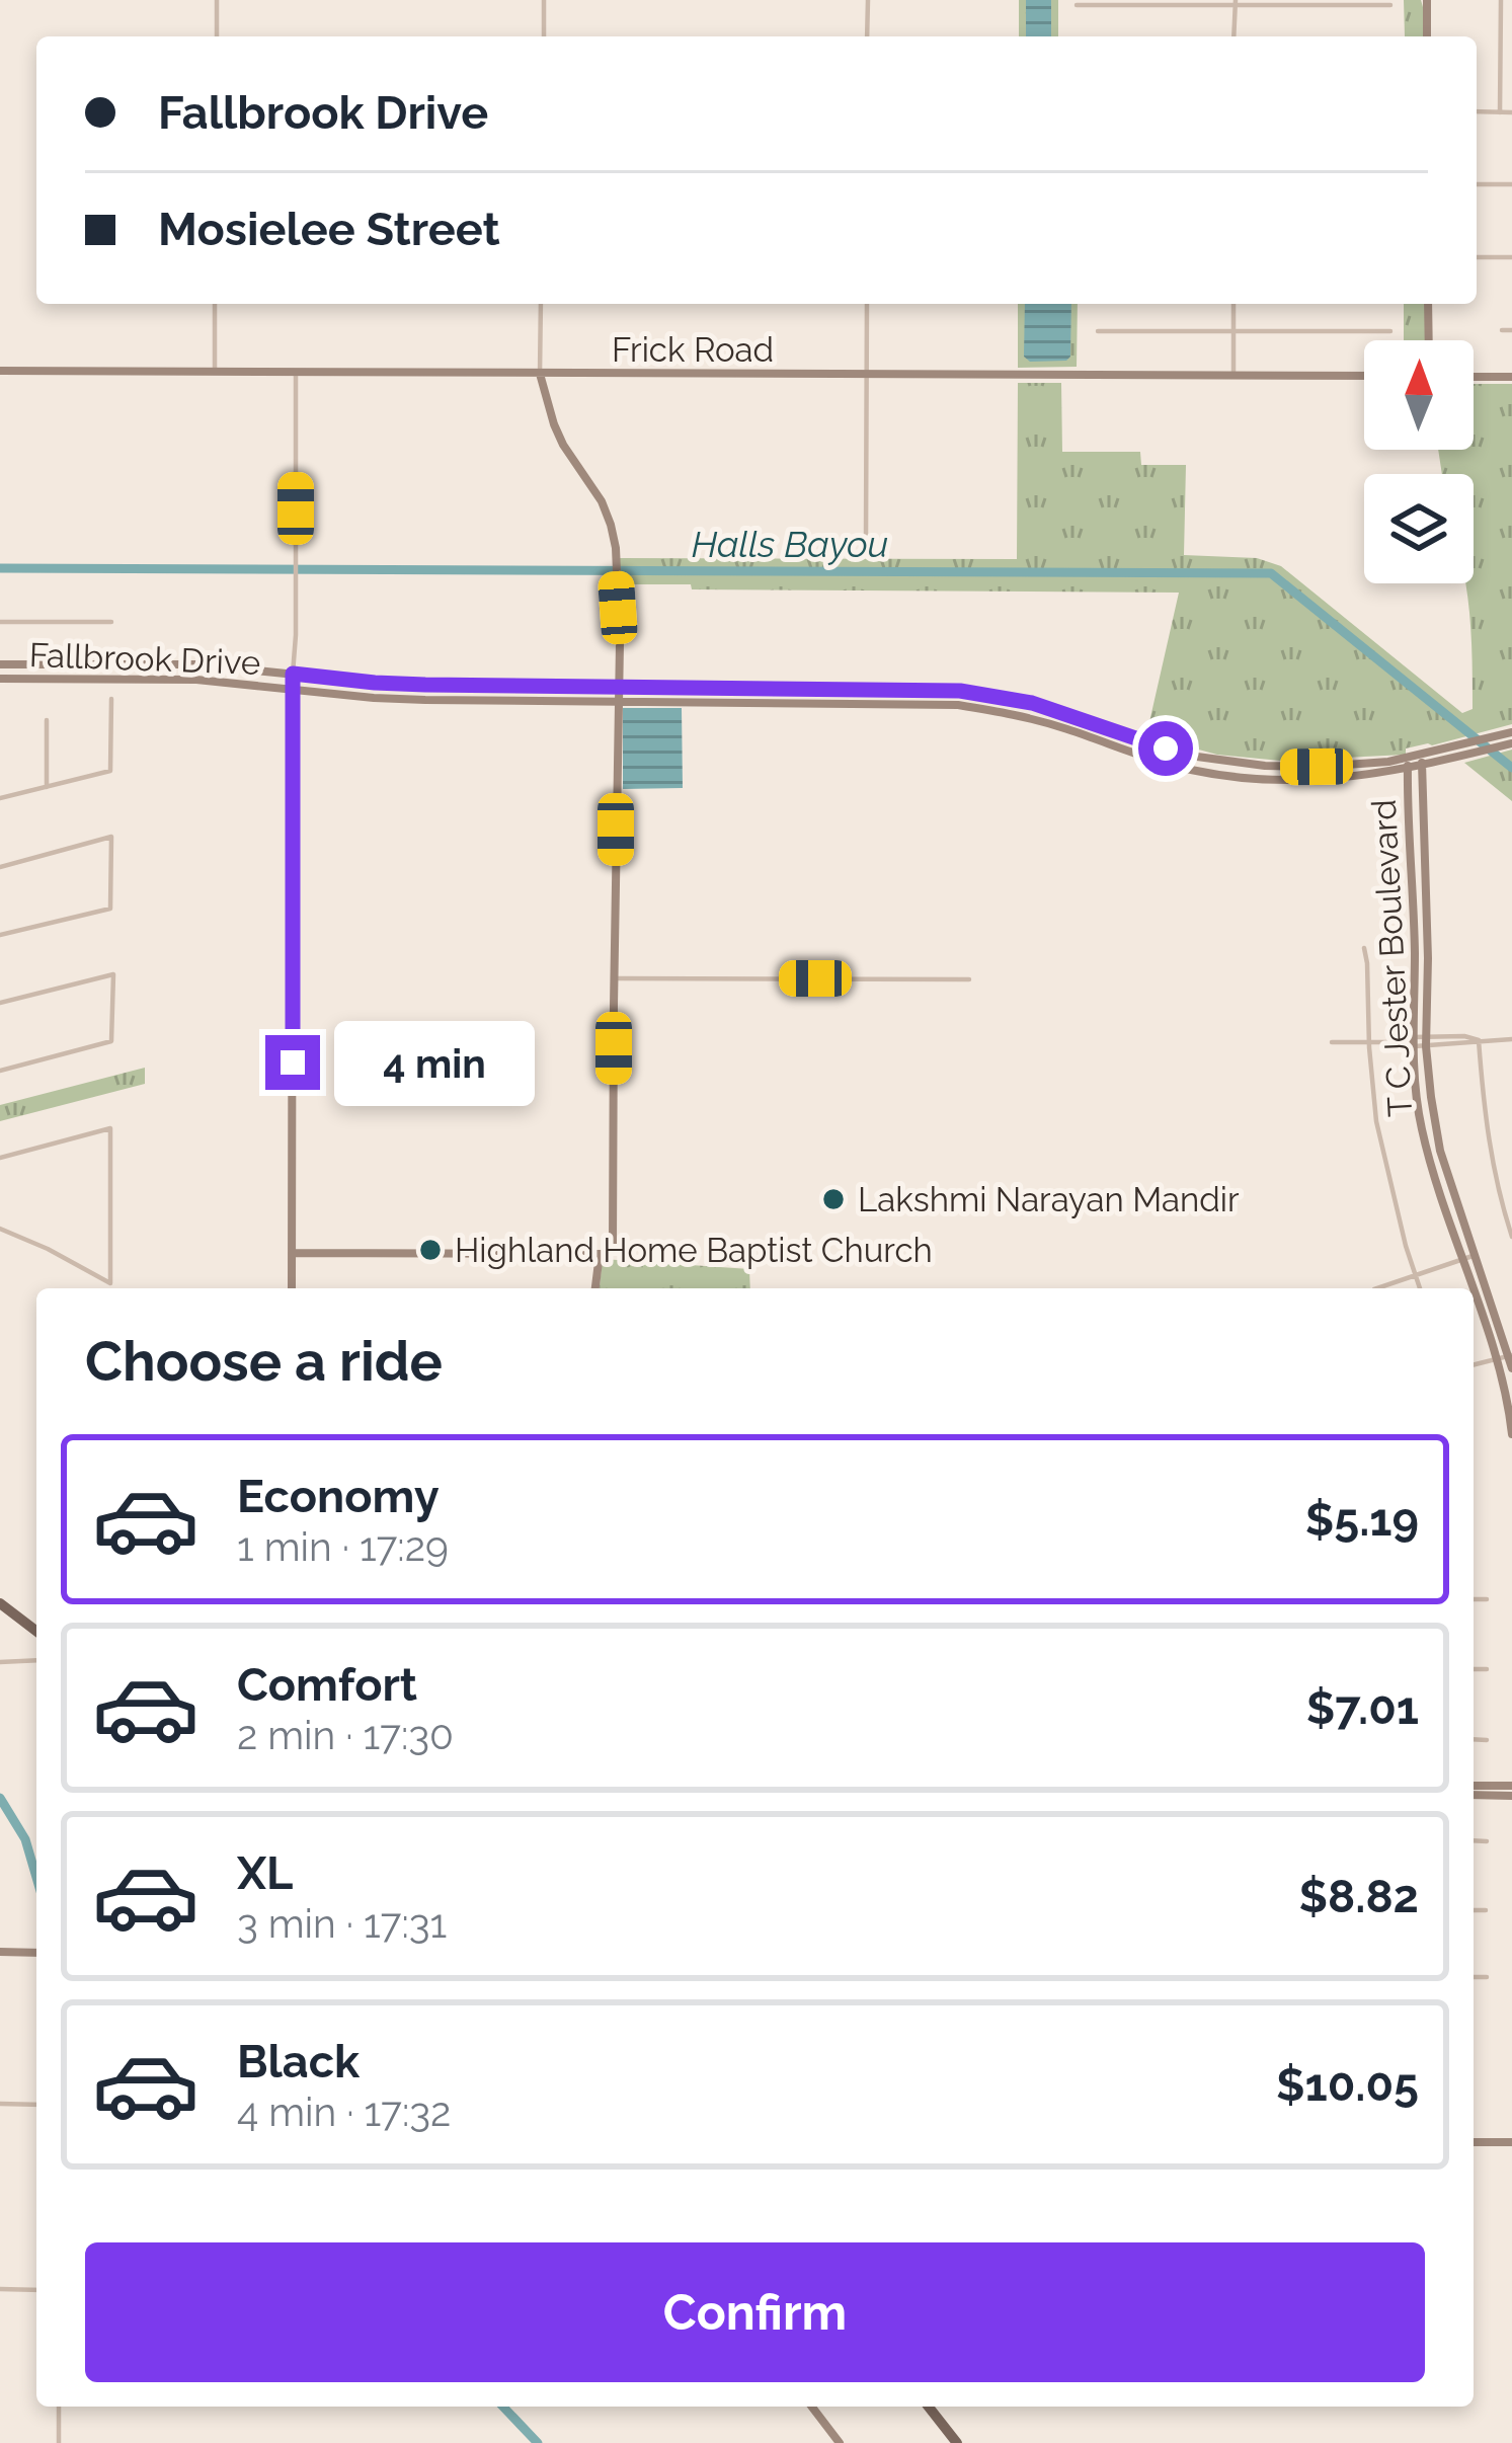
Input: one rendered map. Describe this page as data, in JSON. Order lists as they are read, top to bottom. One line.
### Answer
{"streets":{"street":["Frick Road","Fallbrook Drive","T C Jester Boulevard"]},"crossings":[["Fallbrook Drive","T C Jester Boulevard"]],"water":["Halls Bayou"],"places":["Lakshmi Narayan Mandir","Highland Home Baptist Church"],"north":"top","page":{"banner":["Fallbrook Drive","Mosielee Street"],"bubble":"4 min","heading":"Choose a ride","list":[{"name":"Economy","note":"1 min · 17:29","value":"$5.19"},{"name":"Comfort","note":"2 min · 17:30","value":"$7.01"},{"name":"XL","note":"3 min · 17:31","value":"$8.82"},{"name":"Black","note":"4 min · 17:32","value":"$10.05"}],"buttons":"Confirm"}}
